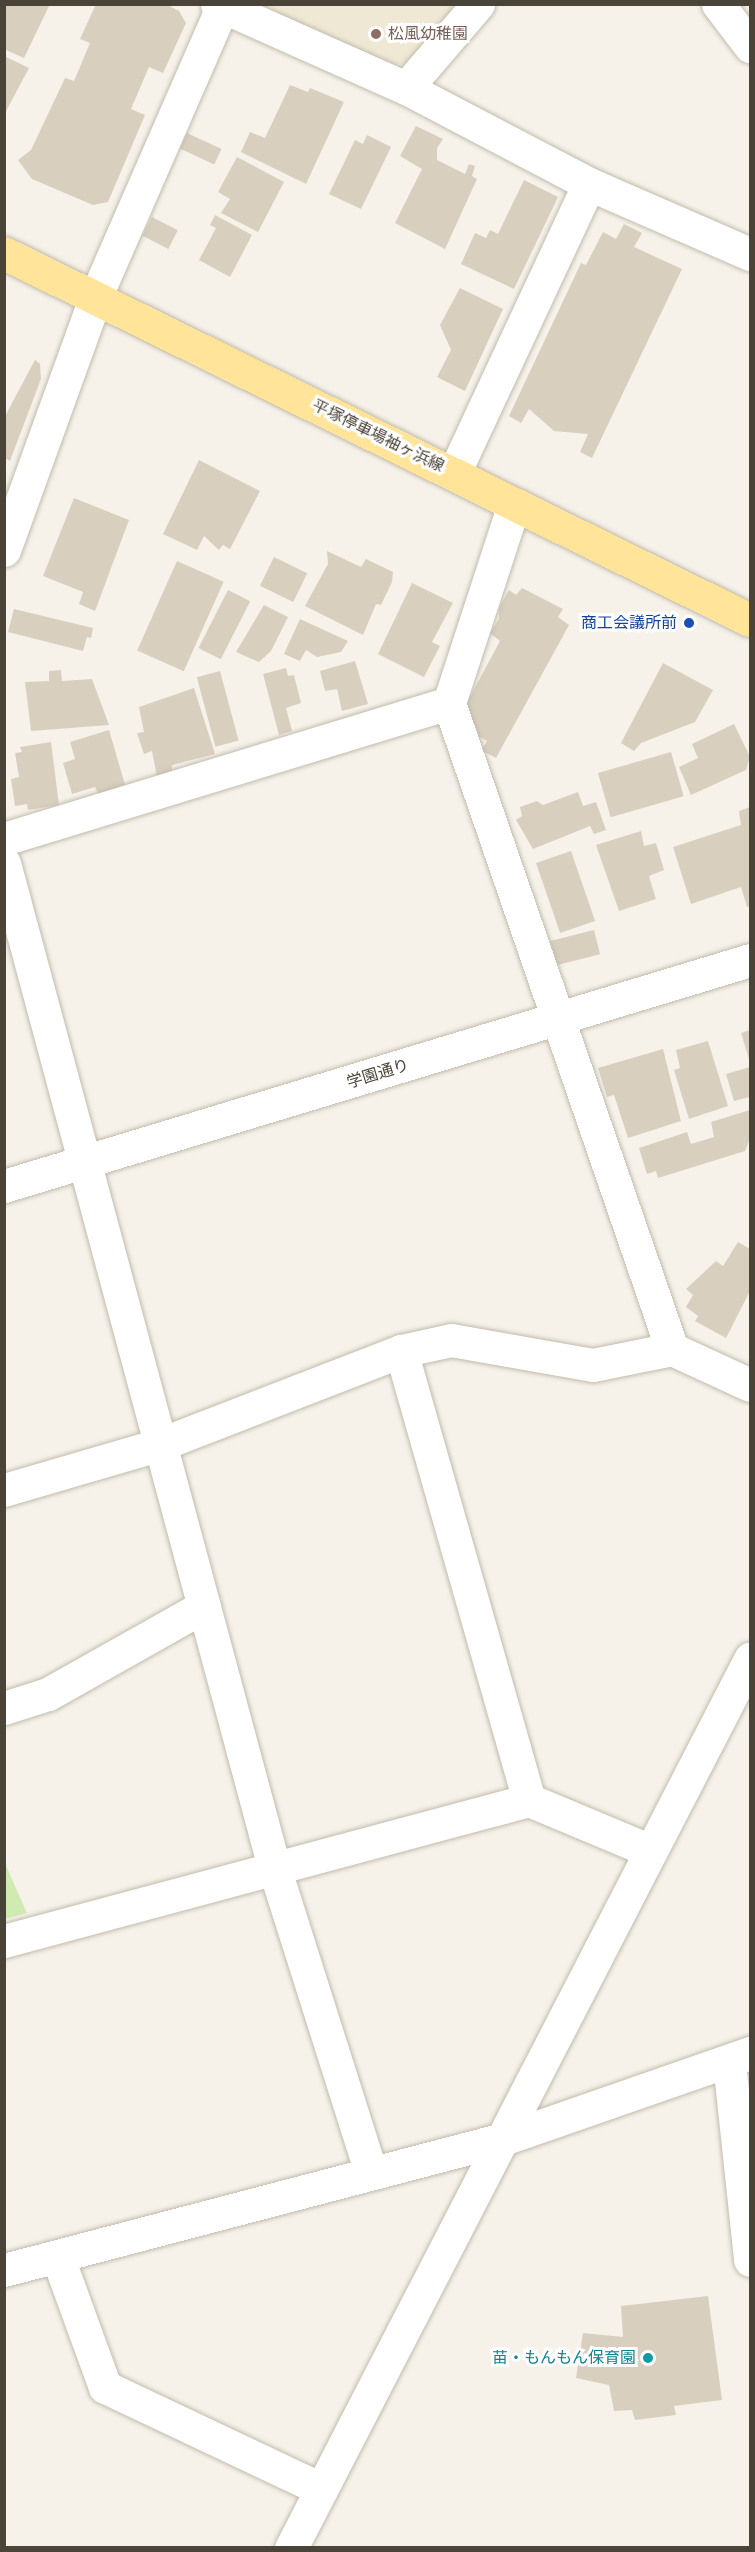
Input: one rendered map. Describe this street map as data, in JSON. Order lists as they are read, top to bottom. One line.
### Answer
{"streets":{"main road":["平塚停車場袖ヶ浜線"],"street":["学園通り"]},"places":["松風幼稚園","商工会議所前","苗・もんもん保育園"]}
